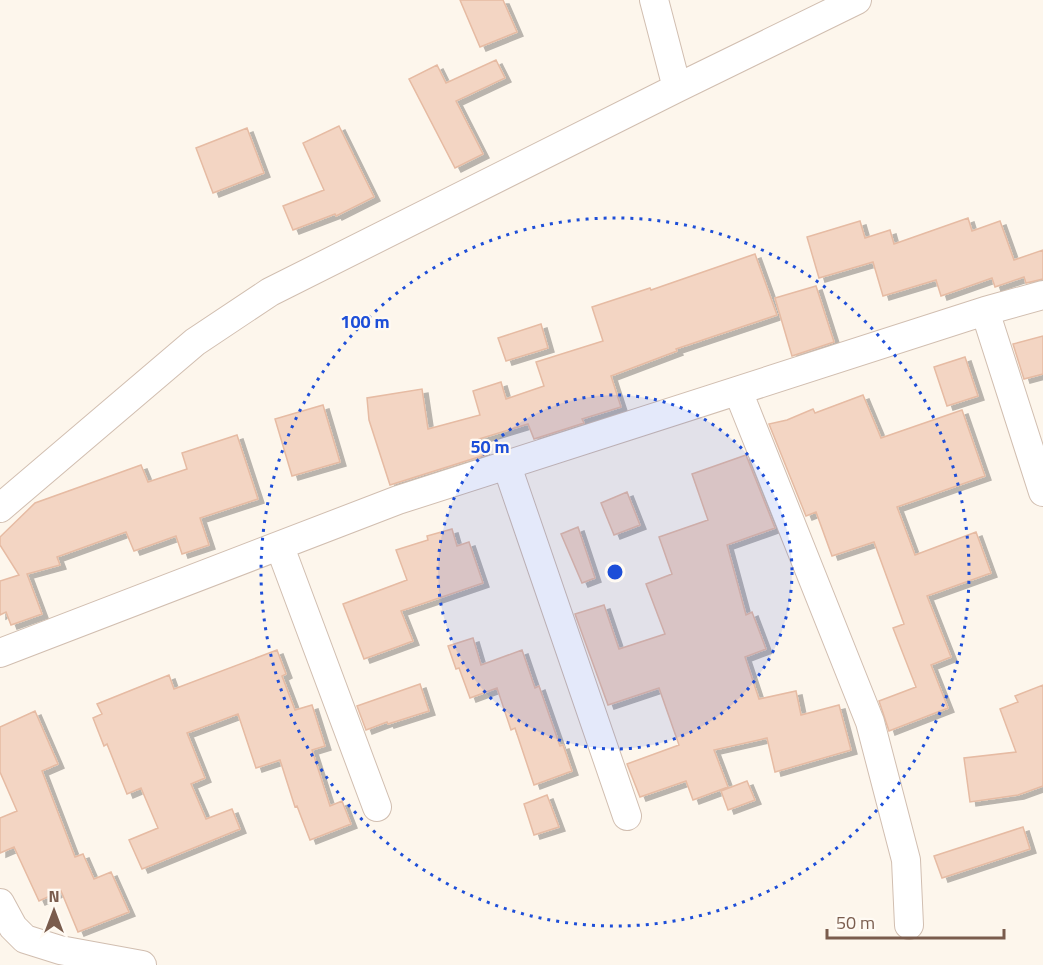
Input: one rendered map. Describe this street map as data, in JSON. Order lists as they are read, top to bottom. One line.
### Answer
{"scale_bar":"50 m","north":"top","rings":["100 m","50 m"]}
